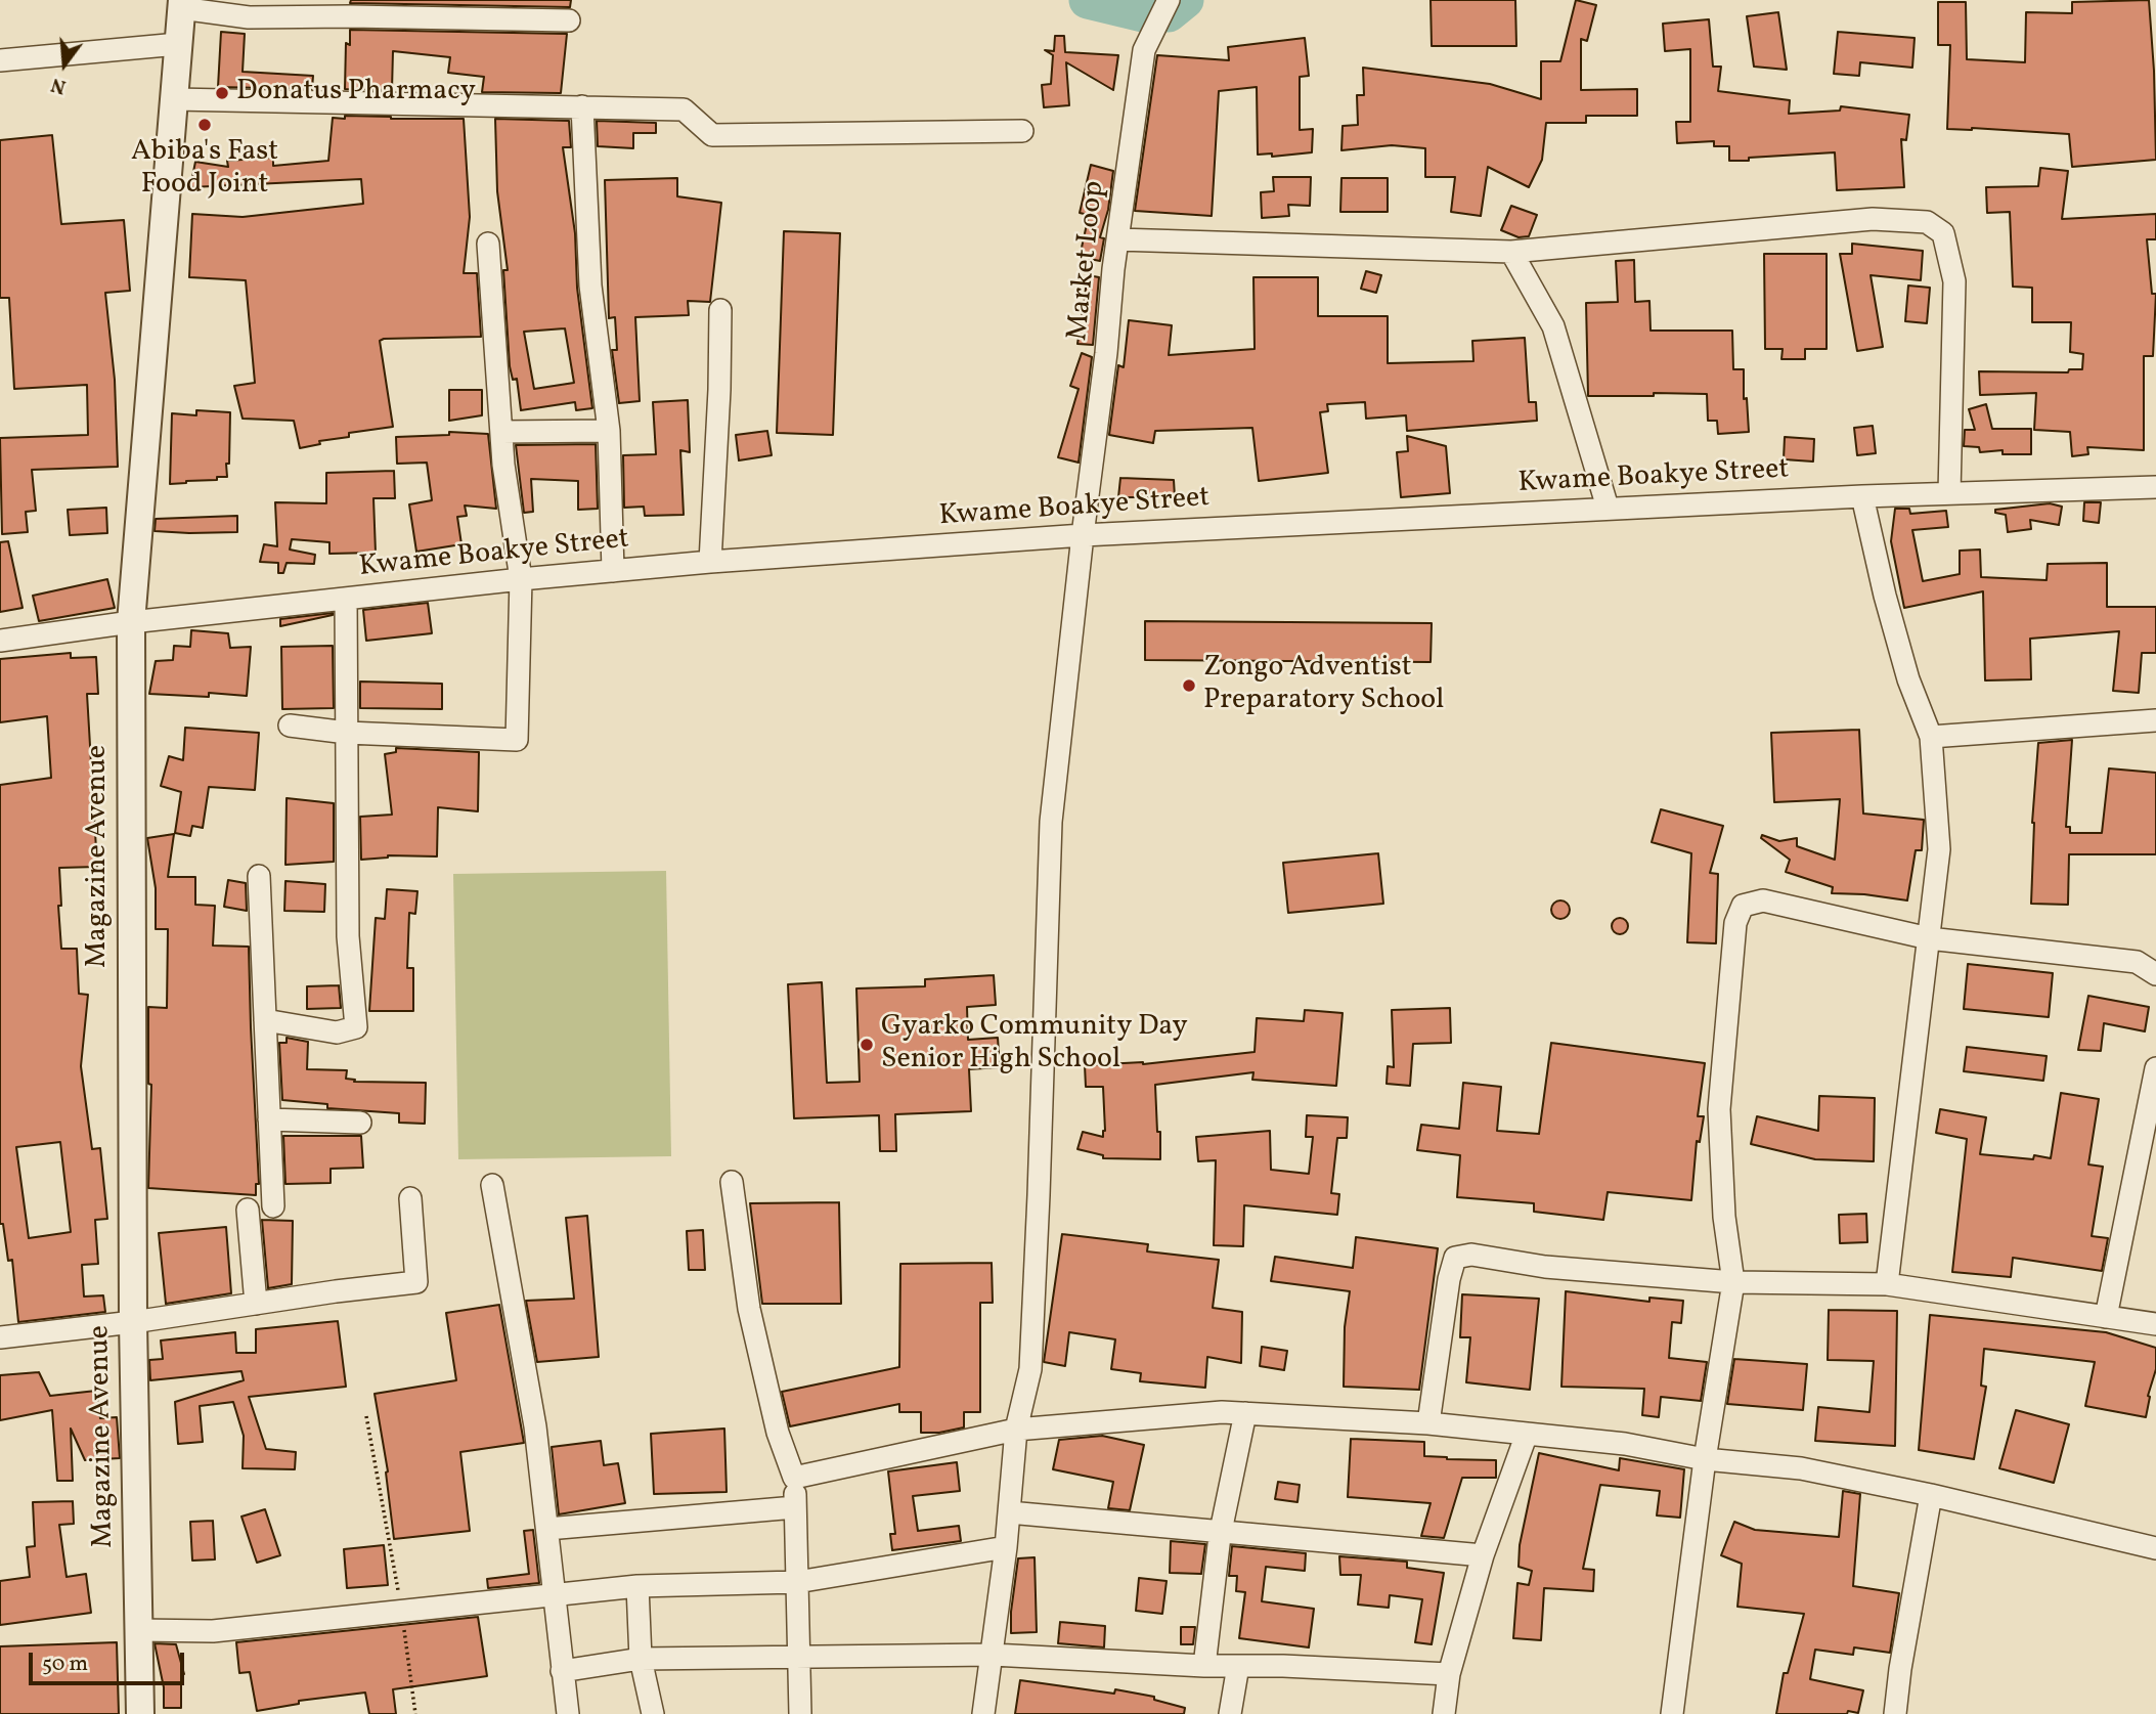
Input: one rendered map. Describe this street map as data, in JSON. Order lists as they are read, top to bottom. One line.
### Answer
{"streets":{"street":["Market Loop","Kwame Boakye Street","Magazine Avenue"]},"crossings":[["Market Loop","Kwame Boakye Street"],["Kwame Boakye Street","Magazine Avenue"]],"places":["Donatus Pharmacy","Abiba's Fast Food Joint","Zongo Adventist Preparatory School","Gyarko Community Day Senior High School"],"scale_bar":"50 m","north":"bottom"}
